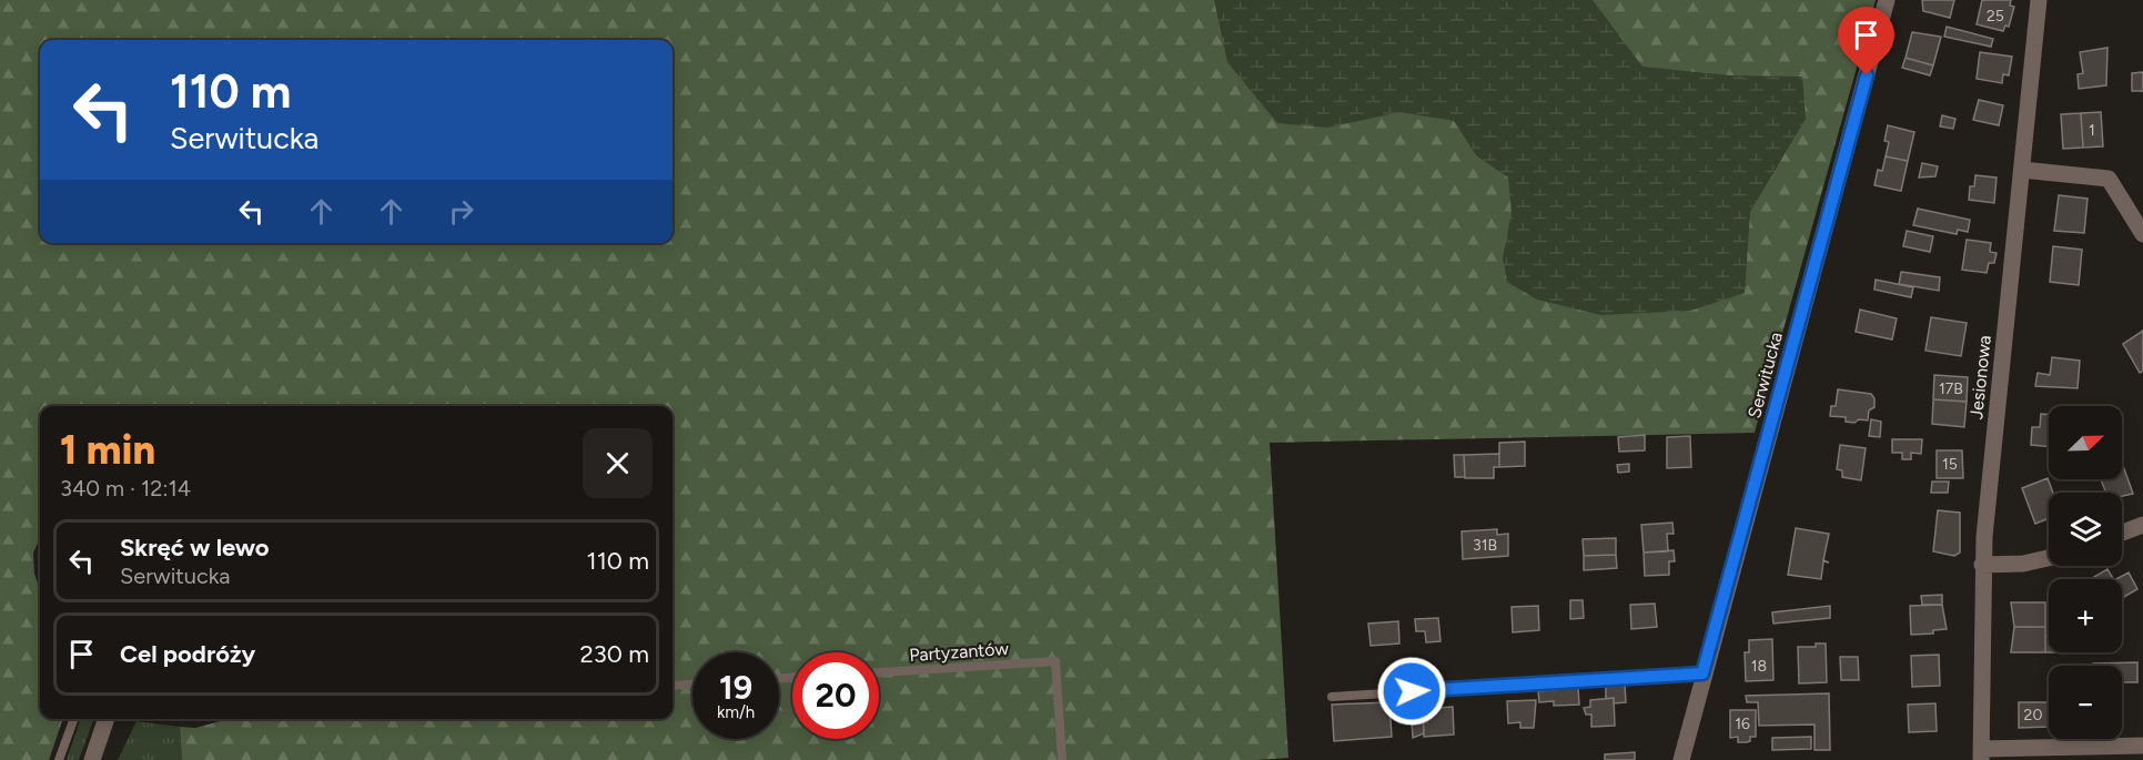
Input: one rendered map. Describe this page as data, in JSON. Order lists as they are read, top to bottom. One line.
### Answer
{"streets":{"street":["Serwitucka","Jesionowa"],"lane":["Partyzantów"]},"house_numbers":["25","1","17B","15","31B","18","20","16"],"north":"top right","page":{"turn":["110 m","Serwitucka"],"map_buttons":["+","−"],"heading":["1 min","340 m · 12:14"],"list":[{"name":"Skręć w lewo","note":"Serwitucka","value":"110 m"},{"name":"Cel podróży","value":"230 m"}],"speed":"19 km/h","limit":"20"}}
